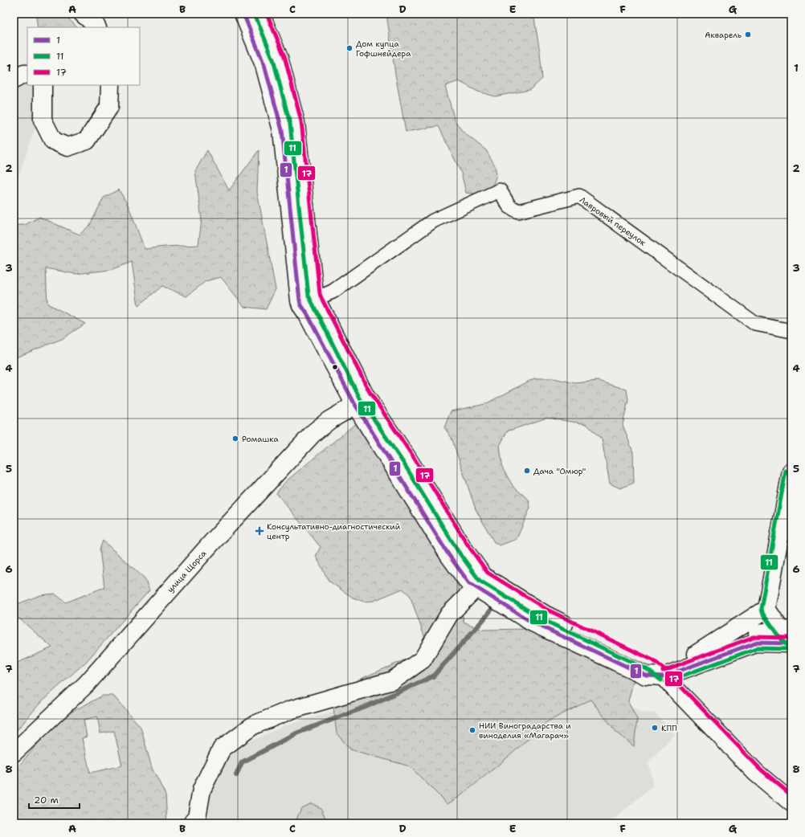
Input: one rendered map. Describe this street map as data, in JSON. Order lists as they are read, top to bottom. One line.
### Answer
{"streets":{"main road":["улица Щорса"],"street":["Лавровый переулок"]},"places":{"other":["Акварель","Дом купца Гофшнейдера","Ромашка","Дача \"Омюр\"","КПП","НИИ Виноградарства и виноделия «Магарач»"],"health":["Консультативно-диагностический центр"]},"lines":["transit line 1","transit line 17","transit line 11"],"legend":["1","11","17"],"scale_bar":"20 m","grid":{"columns":["A","B","C","D","E","F","G"],"rows":["1","2","3","4","5","6","7","8"]}}
